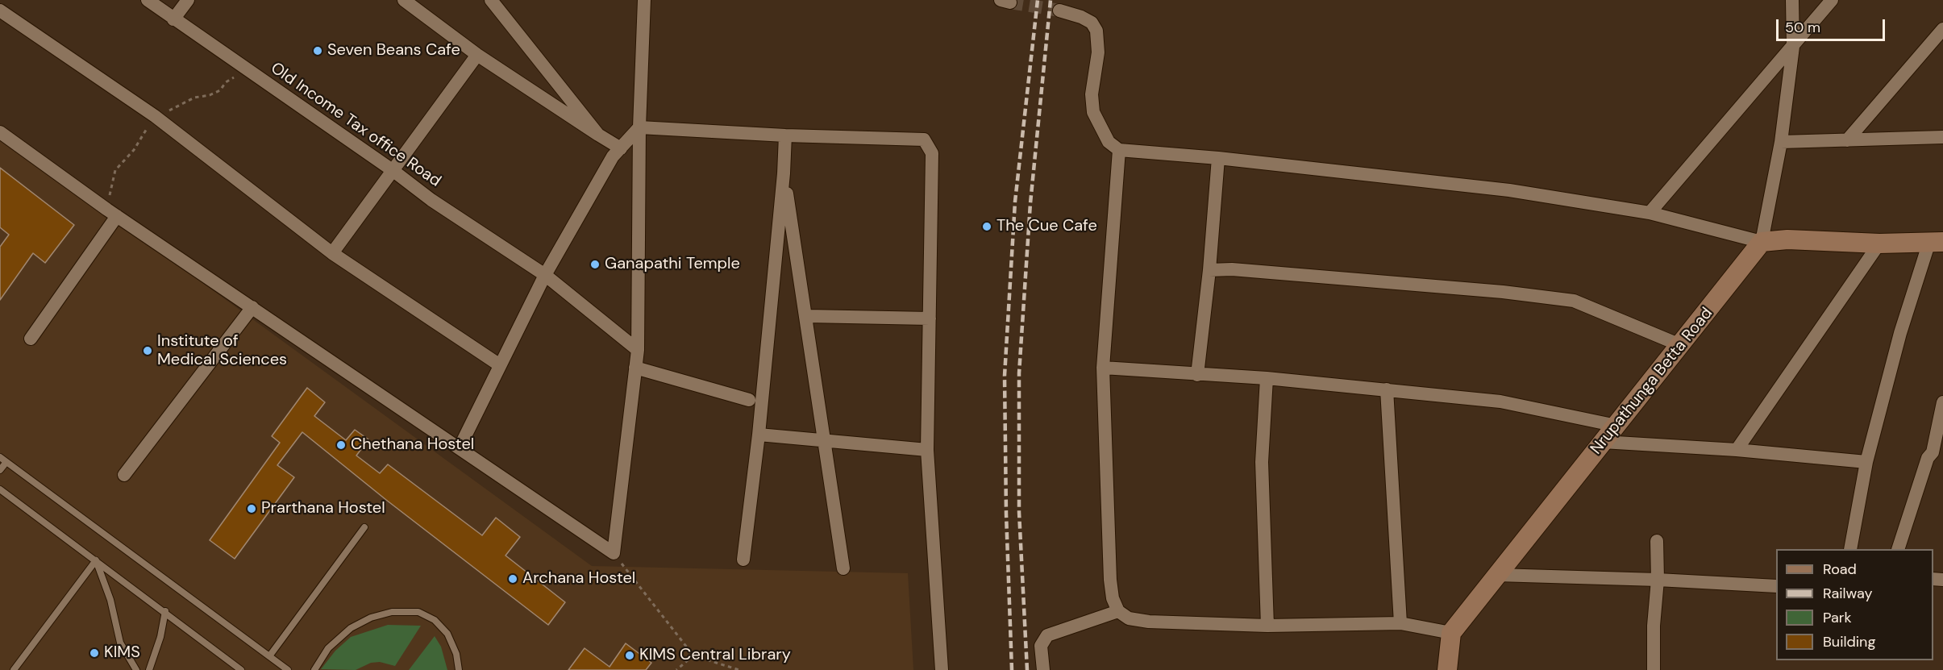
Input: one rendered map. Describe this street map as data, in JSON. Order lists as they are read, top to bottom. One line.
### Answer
{"streets":{"street":["Old Income Tax office Road","Nrupathunga Betta Road"]},"places":["Seven Beans Cafe","The Cue Cafe","Ganapathi Temple","Institute of Medical Sciences","Chethana Hostel","Prarthana Hostel","Archana Hostel","KIMS","KIMS Central Library"],"legend":["Road","Railway","Park","Building"],"scale_bar":"50 m"}
